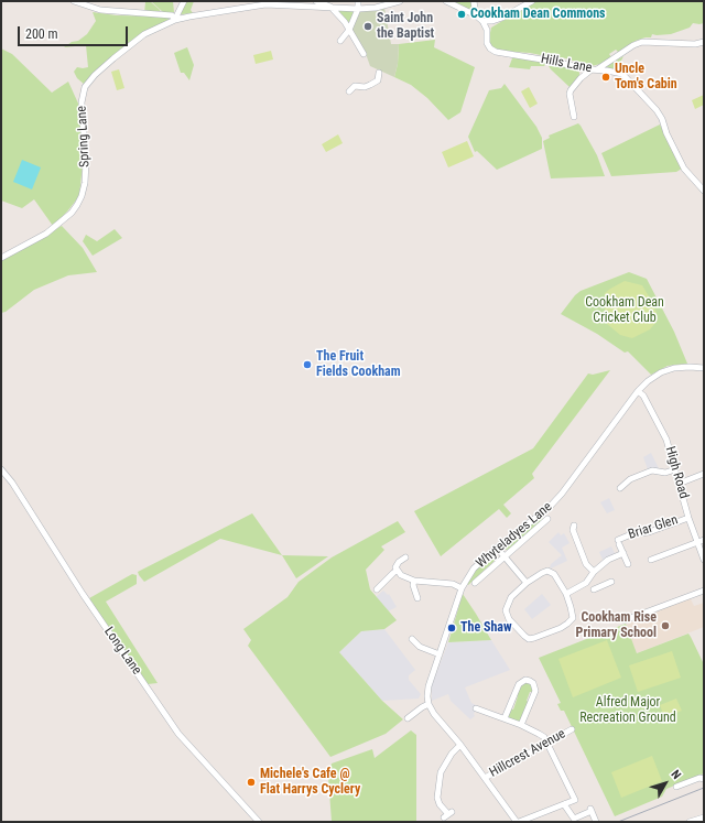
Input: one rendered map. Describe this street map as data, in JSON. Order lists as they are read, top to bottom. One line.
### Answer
{"streets":{"street":["Hills Lane","Spring Lane","High Road","Briar Glen","Whyteladyes Lane","Long Lane","Hillcrest Avenue"]},"crossings":[["High Road","Briar Glen"],["High Road","Whyteladyes Lane"]],"parks":["Cookham Dean Cricket Club","Alfred Major Recreation Ground"],"places":["Cookham Dean Commons","Saint John the Baptist","Uncle Tom's Cabin","The Fruit Fields Cookham","Cookham Rise Primary School","The Shaw","Michele's Cafe @ Flat Harrys Cyclery"],"scale_bar":"200 m","north":"top right"}
